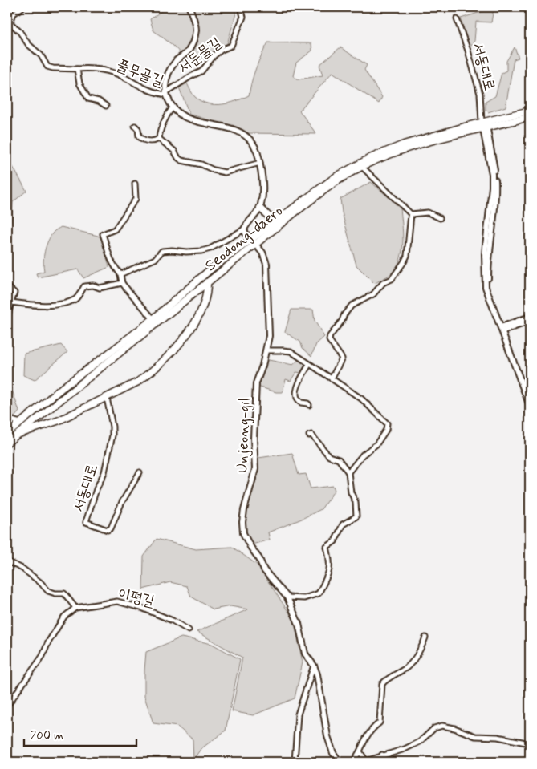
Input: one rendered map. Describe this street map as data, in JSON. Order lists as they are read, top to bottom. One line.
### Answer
{"streets":{"main road":["Seodong-daero"],"street":["서둔물길","서동대로","풀무골길","Unjeong-gil","이평길"]},"crossings":[["서둔물길","풀무골길"],["서동대로","Seodong-daero"],["Seodong-daero","Unjeong-gil"]],"scale_bar":"200 m"}
